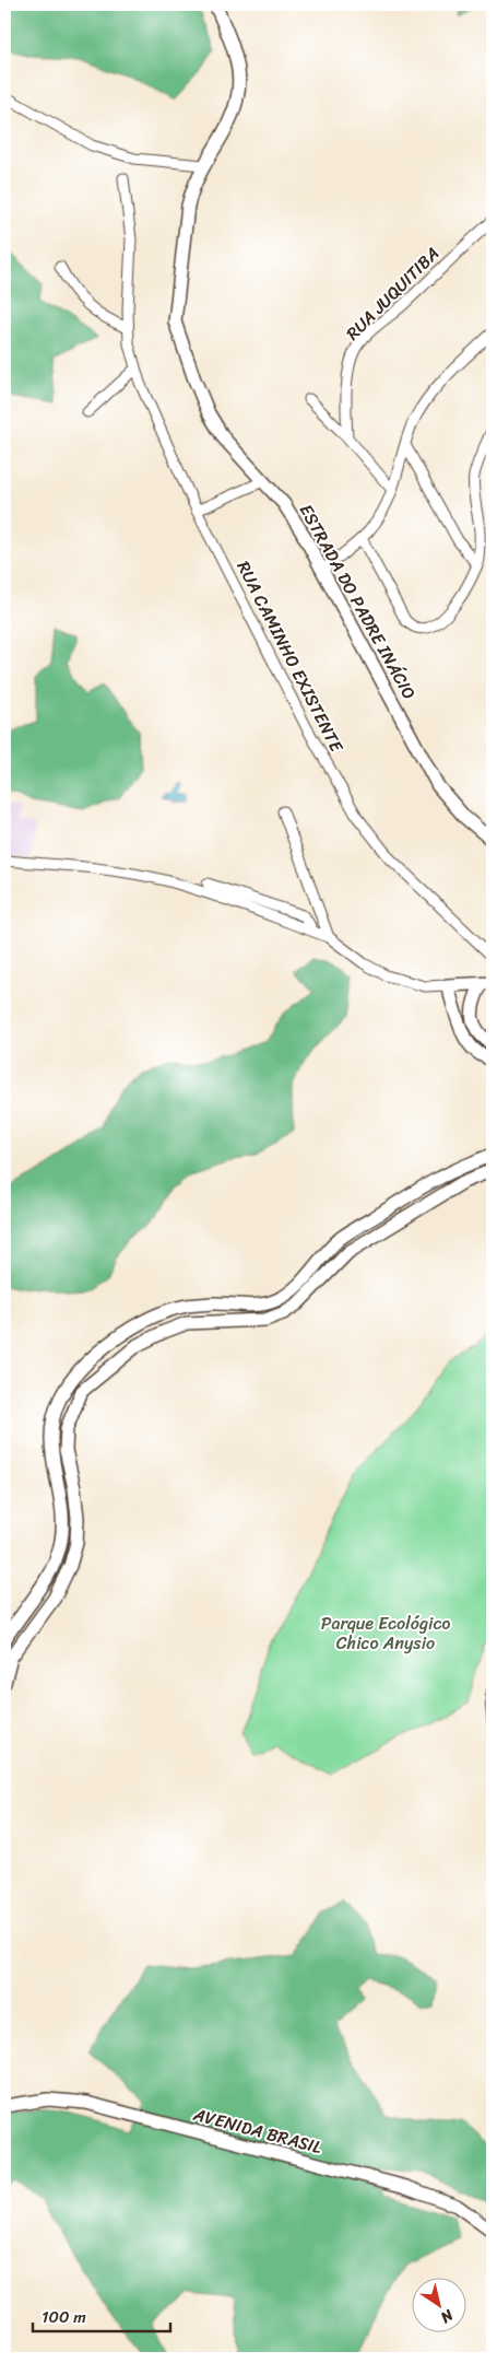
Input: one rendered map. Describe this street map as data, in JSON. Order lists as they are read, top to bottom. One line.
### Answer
{"streets":{"street":["RUA JUQUITIBA","ESTRADA DO PADRE INÁCIO","RUA CAMINHO EXISTENTE","AVENIDA BRASIL"]},"parks":["Parque Ecológico Chico Anysio"],"scale_bar":"100 m","north":"bottom right"}
